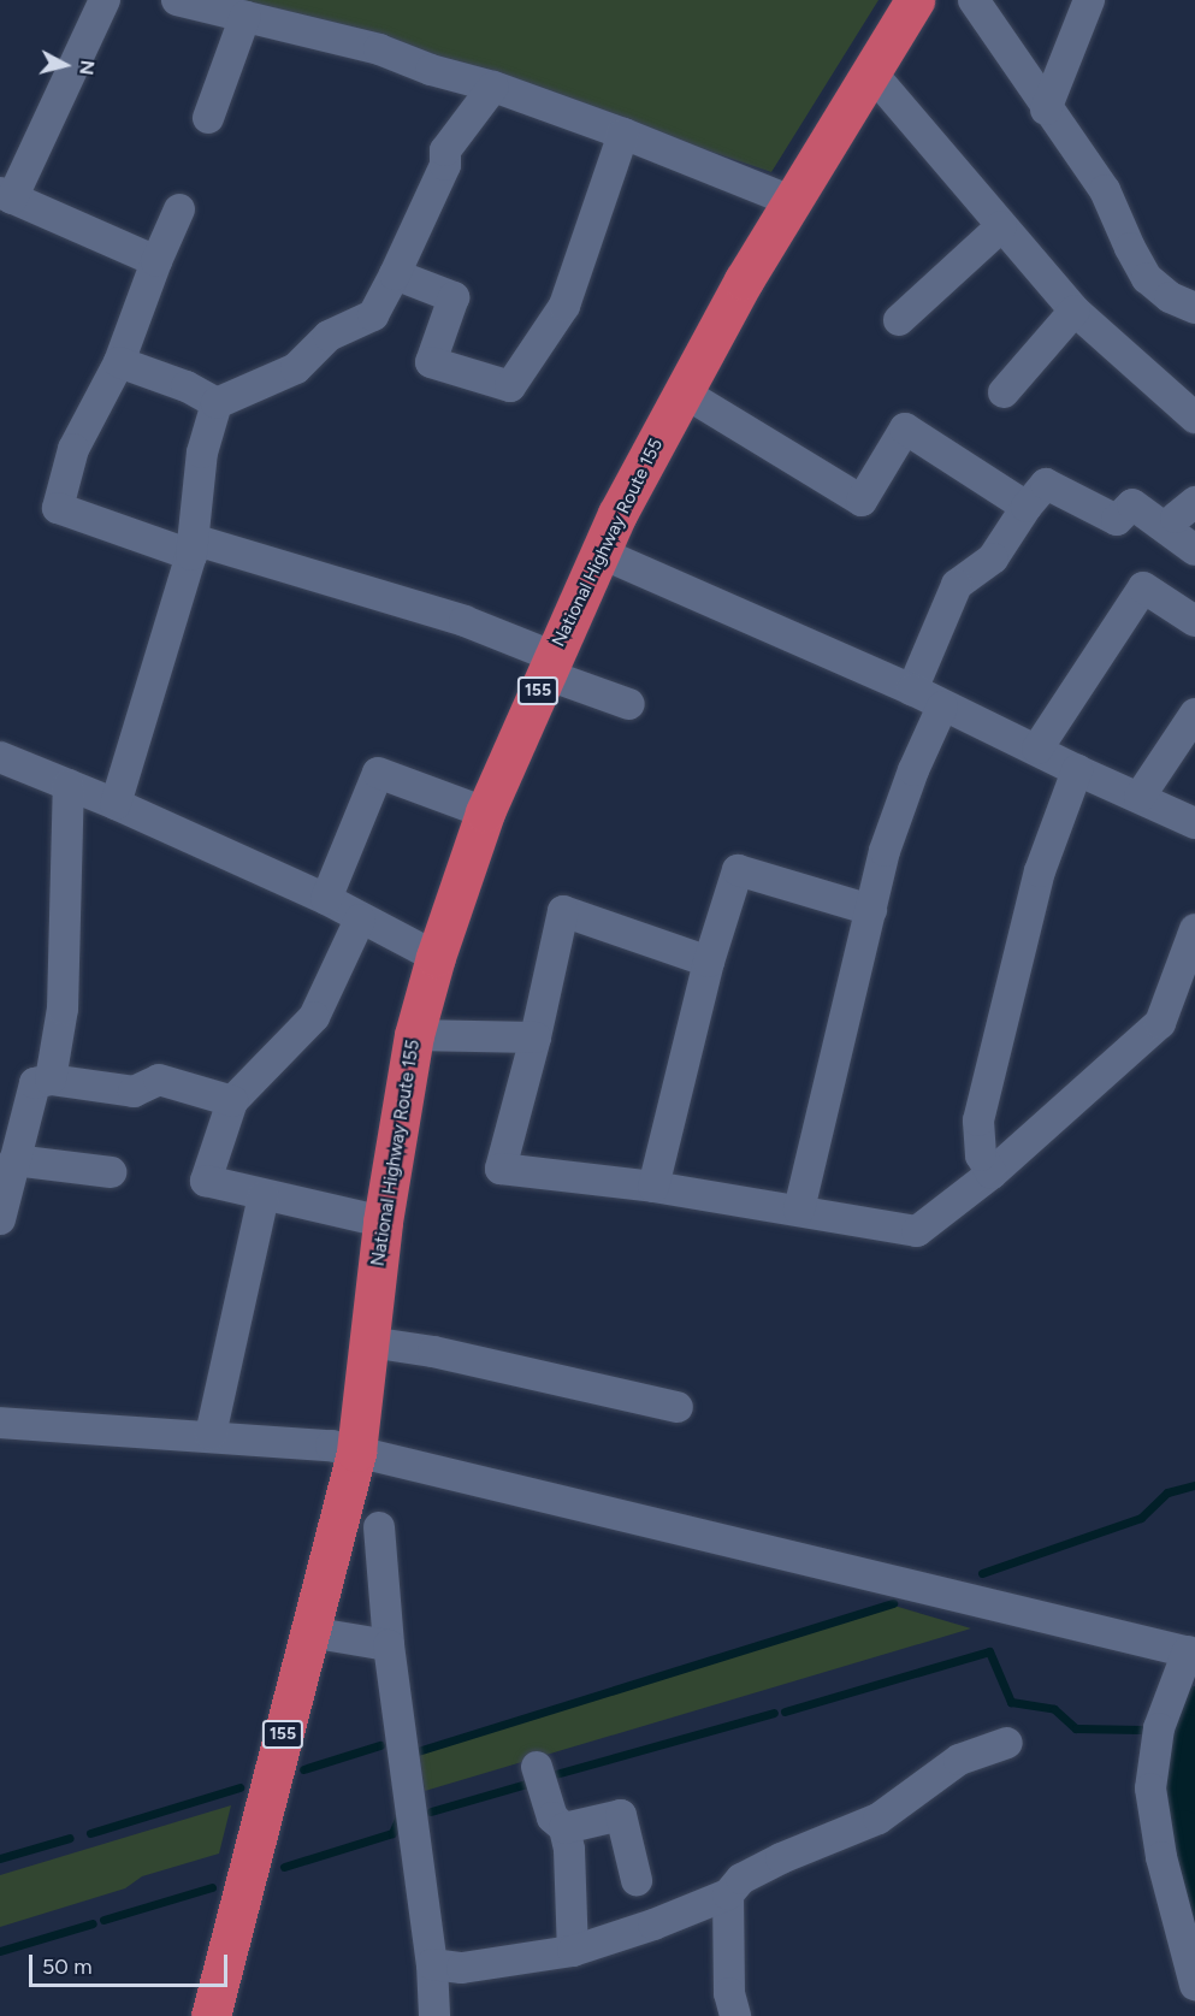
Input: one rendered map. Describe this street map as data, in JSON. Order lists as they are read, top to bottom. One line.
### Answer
{"streets":{"highway":["National Highway Route 155","155"]},"scale_bar":"50 m","north":"right"}
